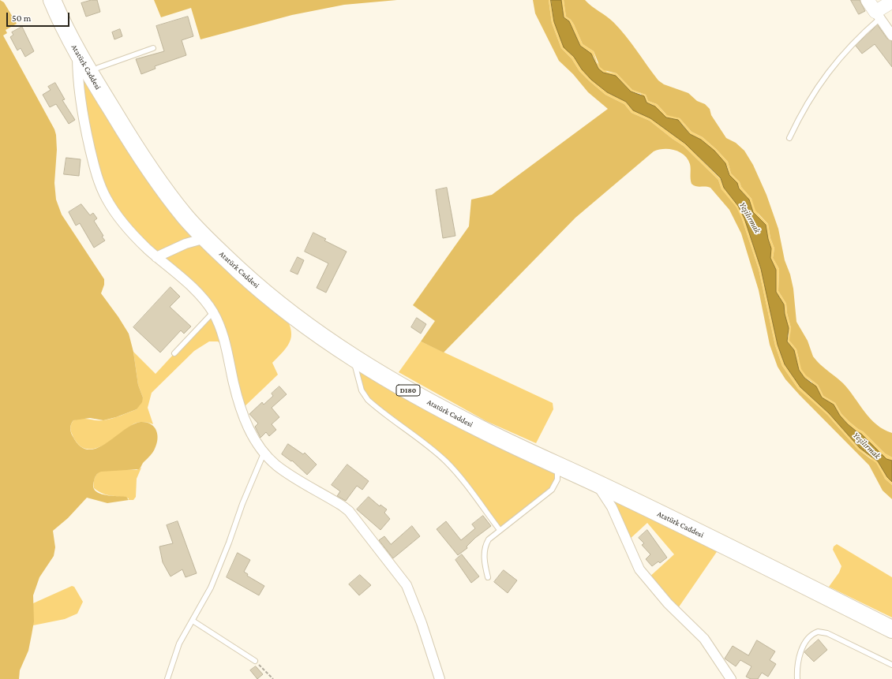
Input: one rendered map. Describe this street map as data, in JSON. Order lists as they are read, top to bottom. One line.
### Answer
{"streets":{"highway":["Atatürk Caddesi","D180"]},"water":["Yeşilırmak"],"scale_bar":"50 m"}
